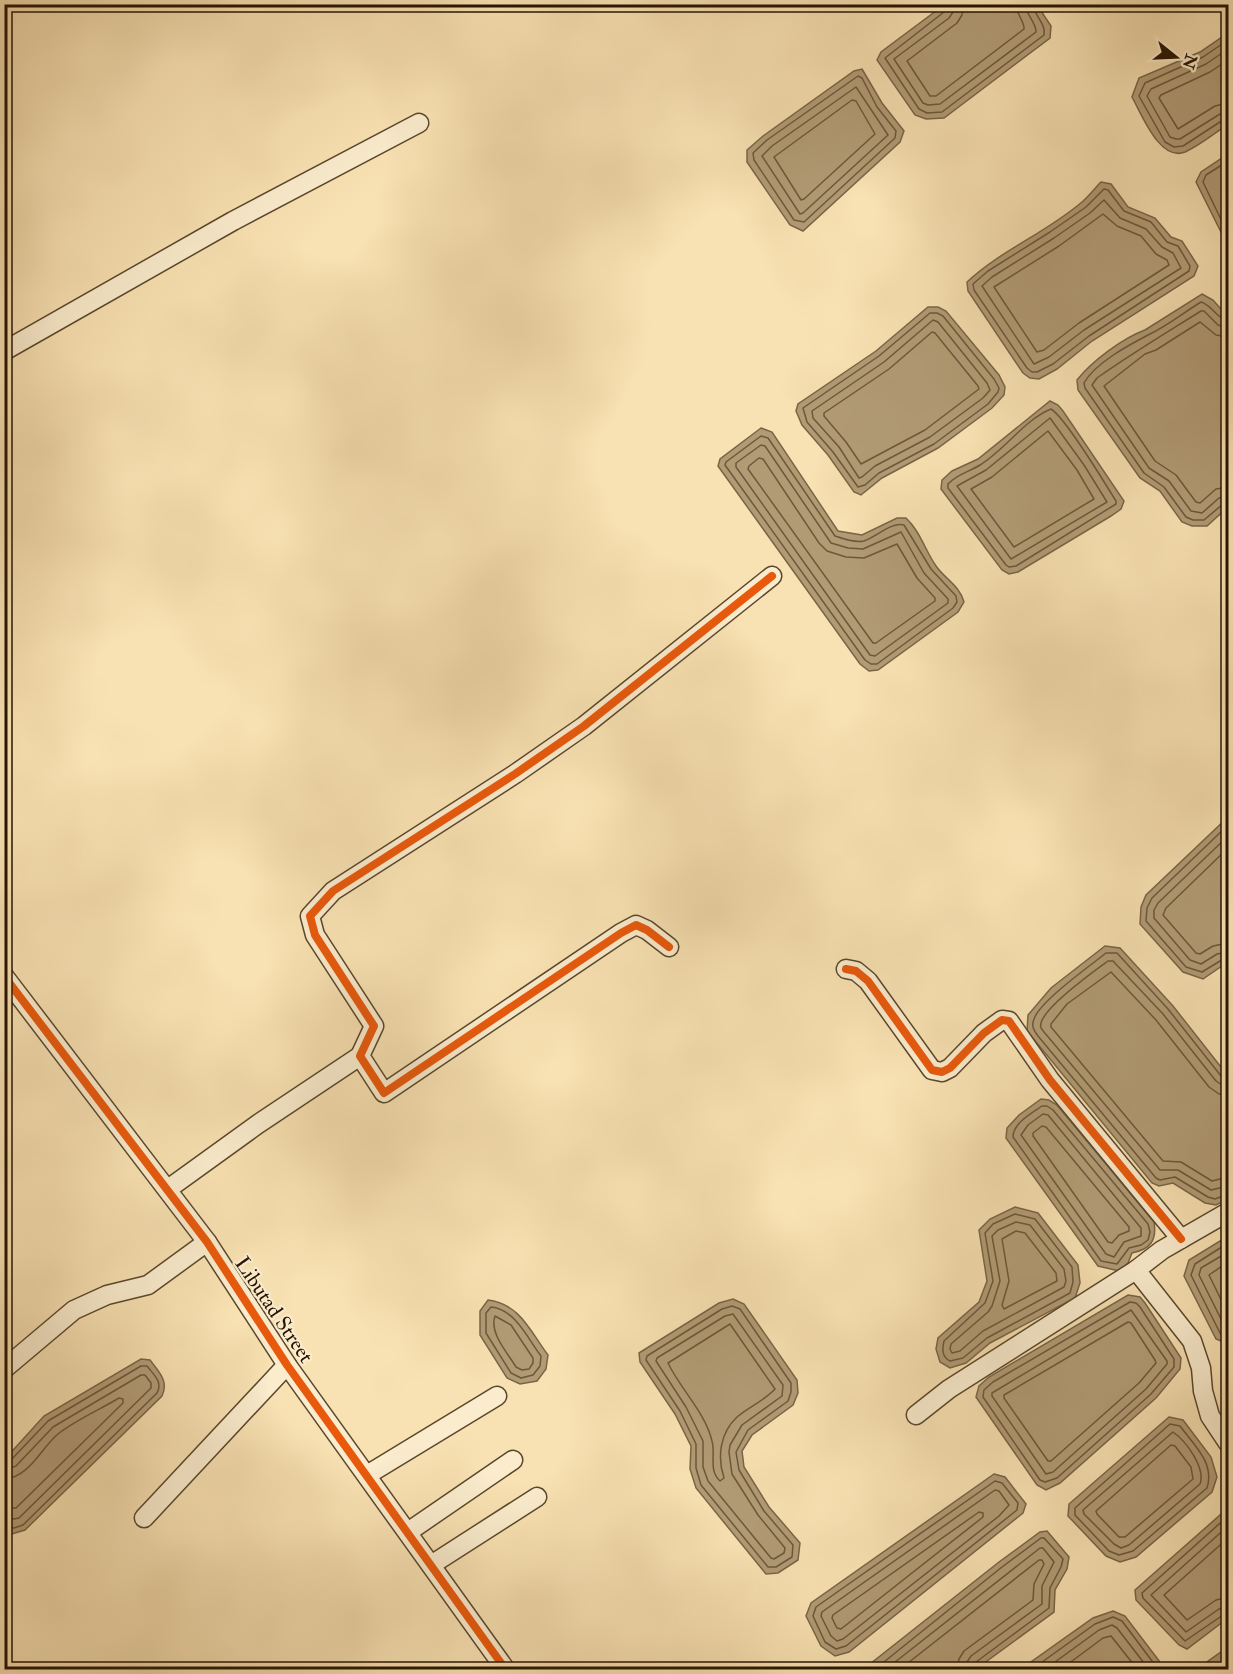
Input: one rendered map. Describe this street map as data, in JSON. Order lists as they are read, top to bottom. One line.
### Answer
{"streets":{"street":["Libutad Street"]},"north":"right"}
